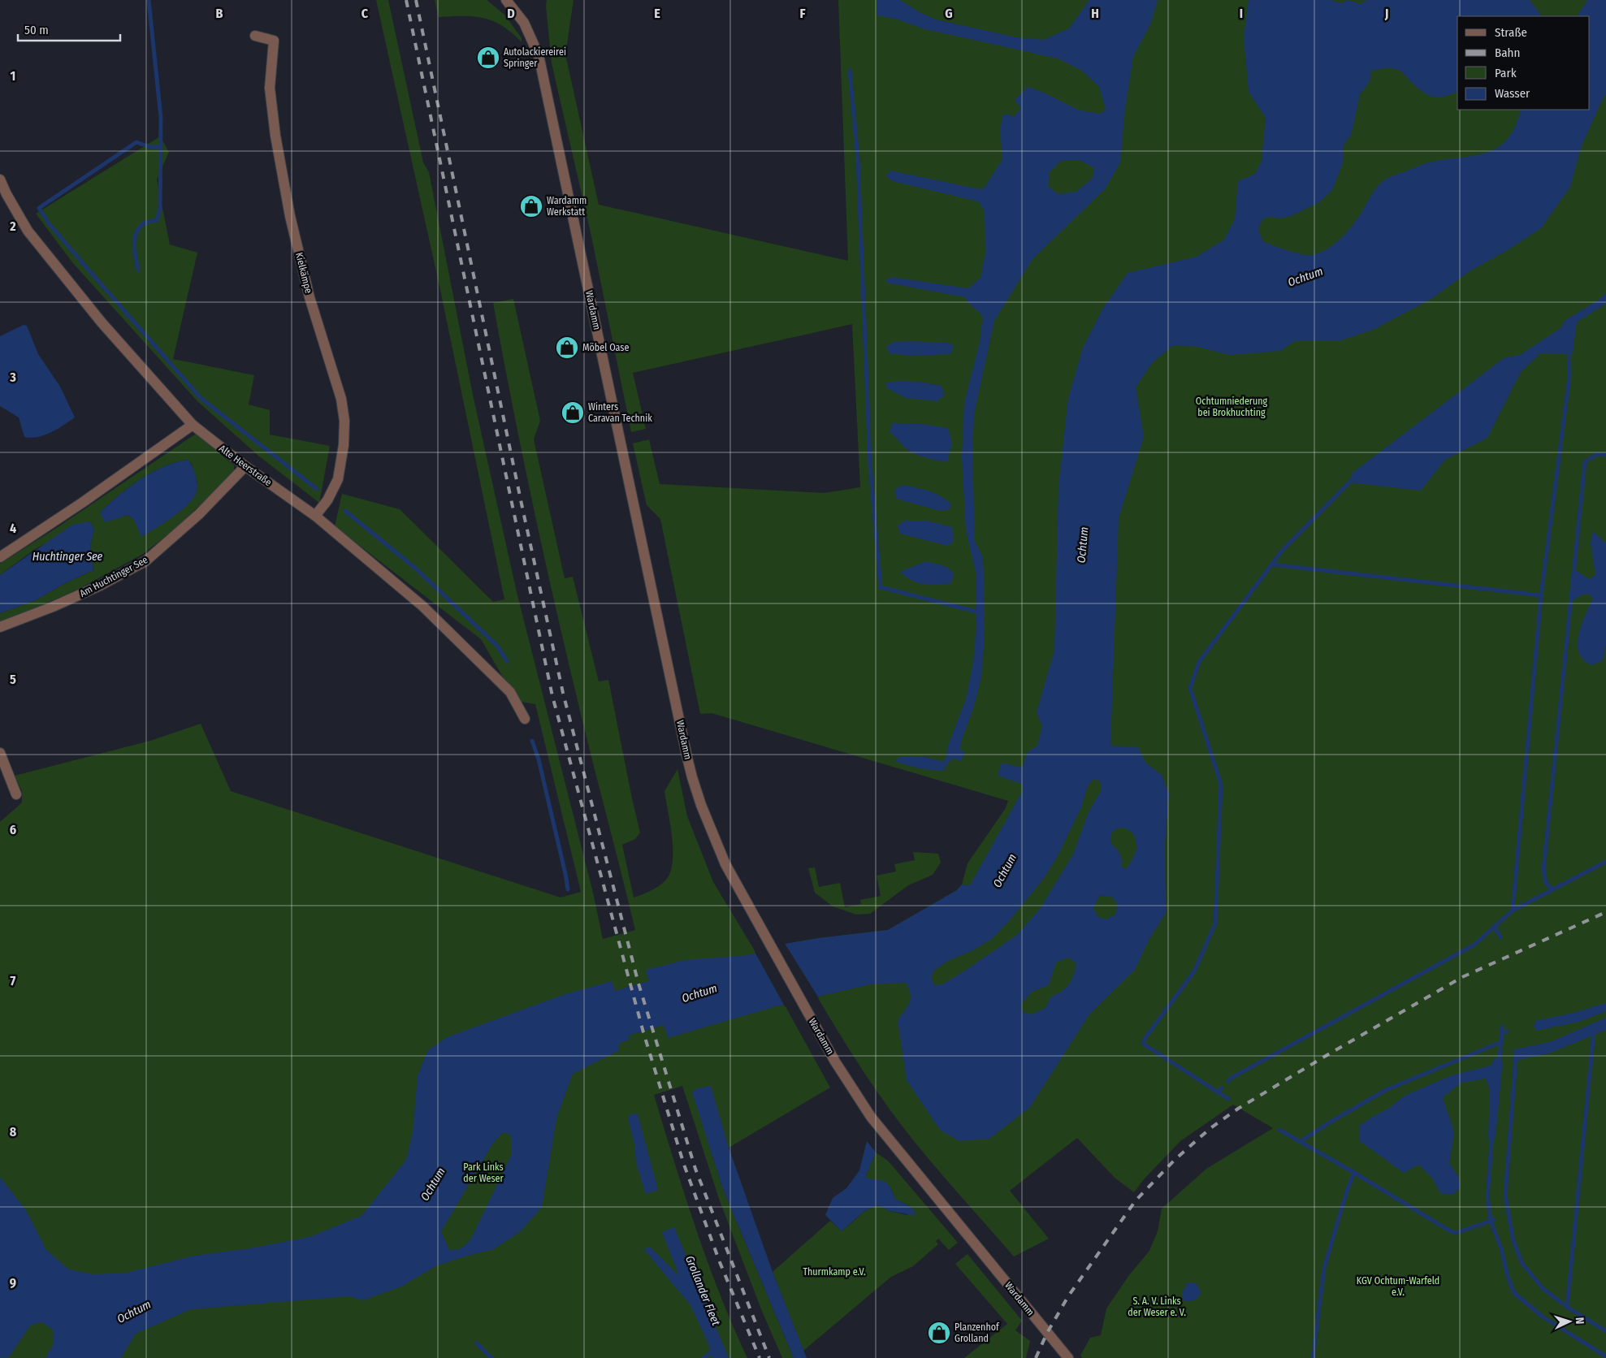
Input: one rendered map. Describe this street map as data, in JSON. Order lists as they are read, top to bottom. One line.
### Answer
{"streets":{"street":["Kielkämpe","Wardamm","Alte Heerstraße","Am Huchtinger See"]},"crossings":[["Kielkämpe","Alte Heerstraße"],["Alte Heerstraße","Am Huchtinger See"]],"water":["Ochtum","Huchtinger See","Grollander Fleet"],"parks":["Ochtumniederung bei Brokhuchting","Park Links der Weser","Thurmkamp e.V.","KGV Ochtum-Warfeld e.V.","S. A. V. Links der Weser e. V."],"places":{"shop":["Autolackiereirei Springer","Wardamm Werkstatt","Möbel Oase","Winters Caravan Technik","Planzenhof Grolland"]},"legend":["Straße","Bahn","Park","Wasser"],"scale_bar":"50 m","north":"right","grid":{"columns":["B","C","D","E","F","G","H","I","J"],"rows":["1","2","3","4","5","6","7","8","9"]}}
